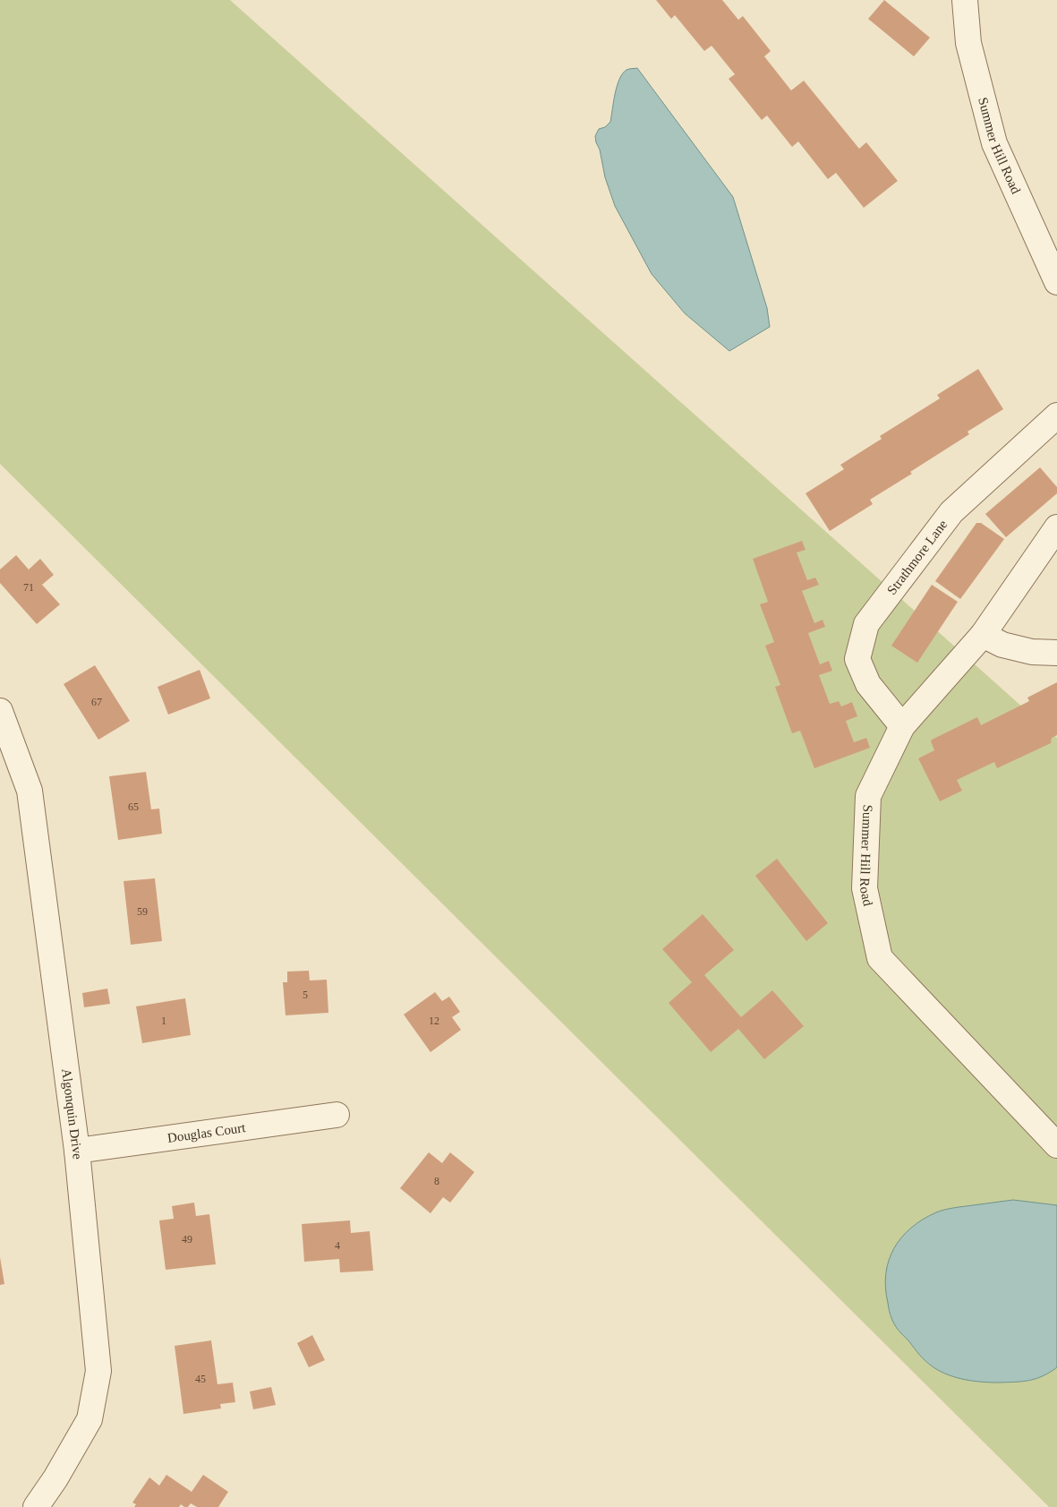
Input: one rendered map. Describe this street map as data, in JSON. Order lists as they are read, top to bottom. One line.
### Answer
{"streets":{"street":["Summer Hill Road","Strathmore Lane","Algonquin Drive","Douglas Court"]},"crossings":[["Summer Hill Road","Strathmore Lane"],["Algonquin Drive","Douglas Court"]],"house_numbers":["71","67","65","59","5","1","12","8","49","4","45"]}
